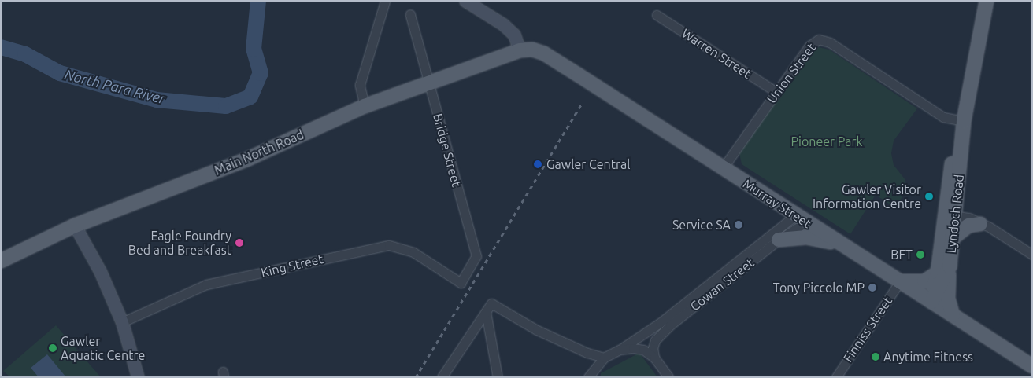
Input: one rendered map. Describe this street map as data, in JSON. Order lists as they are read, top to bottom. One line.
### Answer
{"streets":{"main road":["Main North Road","Murray Street","Lyndoch Road"],"street":["Warren Street","Union Street","Bridge Street","King Street","Cowan Street","Finniss Street"]},"crossings":[["Warren Street","Union Street"],["Union Street","Murray Street"],["Union Street","Lyndoch Road"],["Bridge Street","Main North Road"],["Bridge Street","King Street"],["Main North Road","Murray Street"],["Murray Street","Lyndoch Road"],["Murray Street","Cowan Street"],["Murray Street","Finniss Street"]],"water":["North Para River"],"parks":["Pioneer Park"],"places":["Gawler Central","Gawler Visitor Information Centre","Service SA","Eagle Foundry Bed and Breakfast","BFT","Tony Piccolo MP","Gawler Aquatic Centre","Anytime Fitness"]}
